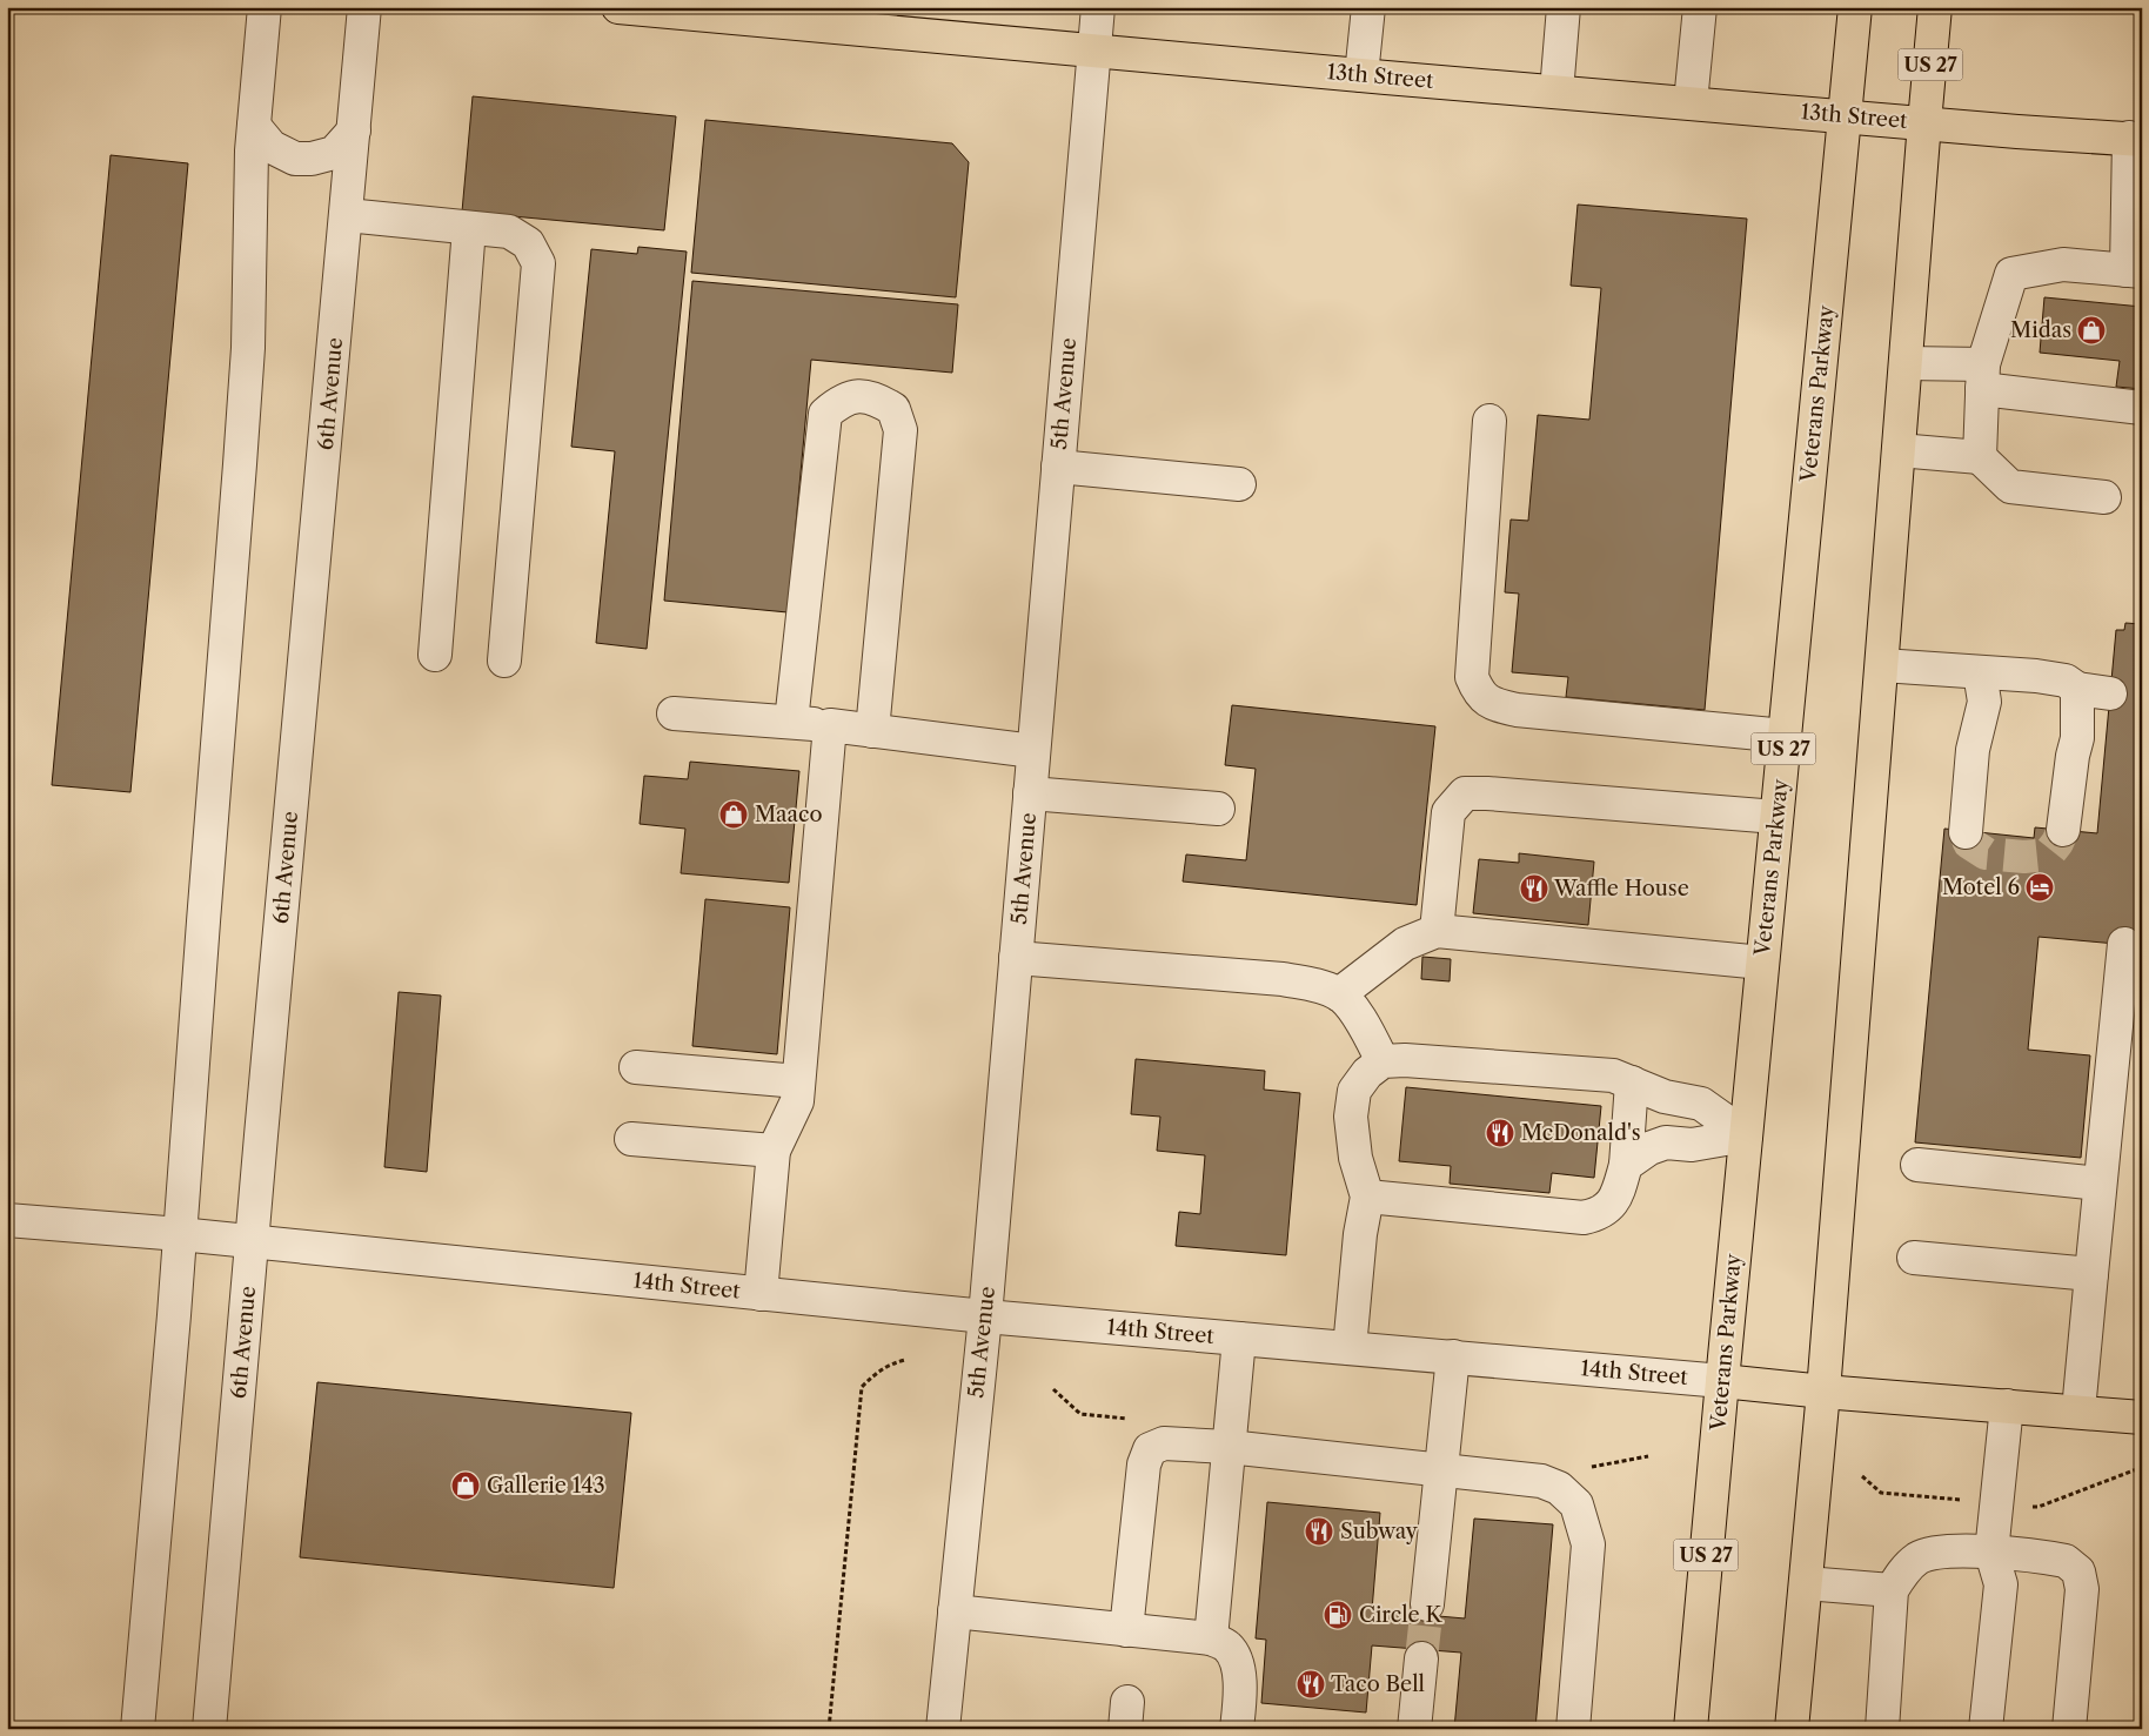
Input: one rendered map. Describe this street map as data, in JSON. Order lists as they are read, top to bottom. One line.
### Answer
{"streets":{"main road":["US 27","13th Street","Veterans Parkway","14th Street"],"street":["6th Avenue","5th Avenue"]},"crossings":[["US 27","13th Street"],["US 27","14th Street"],["13th Street","5th Avenue"],["13th Street","Veterans Parkway"],["6th Avenue","14th Street"],["5th Avenue","14th Street"],["Veterans Parkway","14th Street"]],"places":{"shop":["Midas","Maaco","Gallerie 143"],"hotel":["Motel 6"],"restaurant":["Waffle House","McDonald's","Subway","Taco Bell"],"fuel station":["Circle K"]}}
